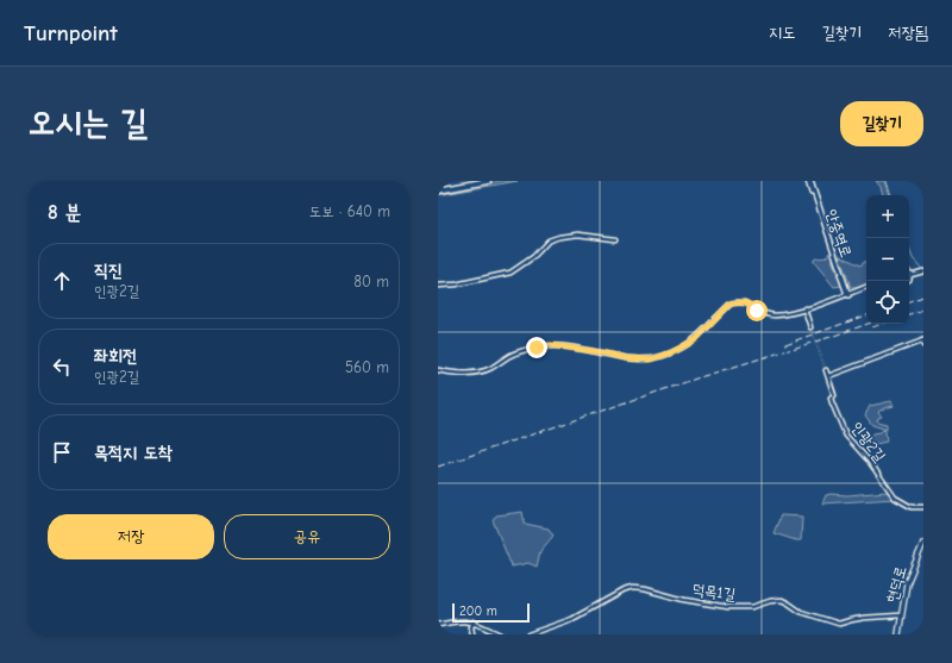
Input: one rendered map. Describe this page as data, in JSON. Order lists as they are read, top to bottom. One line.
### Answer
{"streets":{"main road":["현덕로"],"street":["안중역로","인광2길","덕목1길"]},"crossings":[["현덕로","덕목1길"]],"scale_bar":"200 m","page":{"header":"Turnpoint","nav":["지도","길찾기","저장됨"],"buttons":["길찾기",["저장","공유"]],"title":"오시는 길","heading":["8 분","도보 · 640 m"],"map_buttons":["+","−"],"list":[["직진","인광2길","80 m"],["좌회전","인광2길","560 m"],"목적지 도착"],"scale":"200 m"}}
